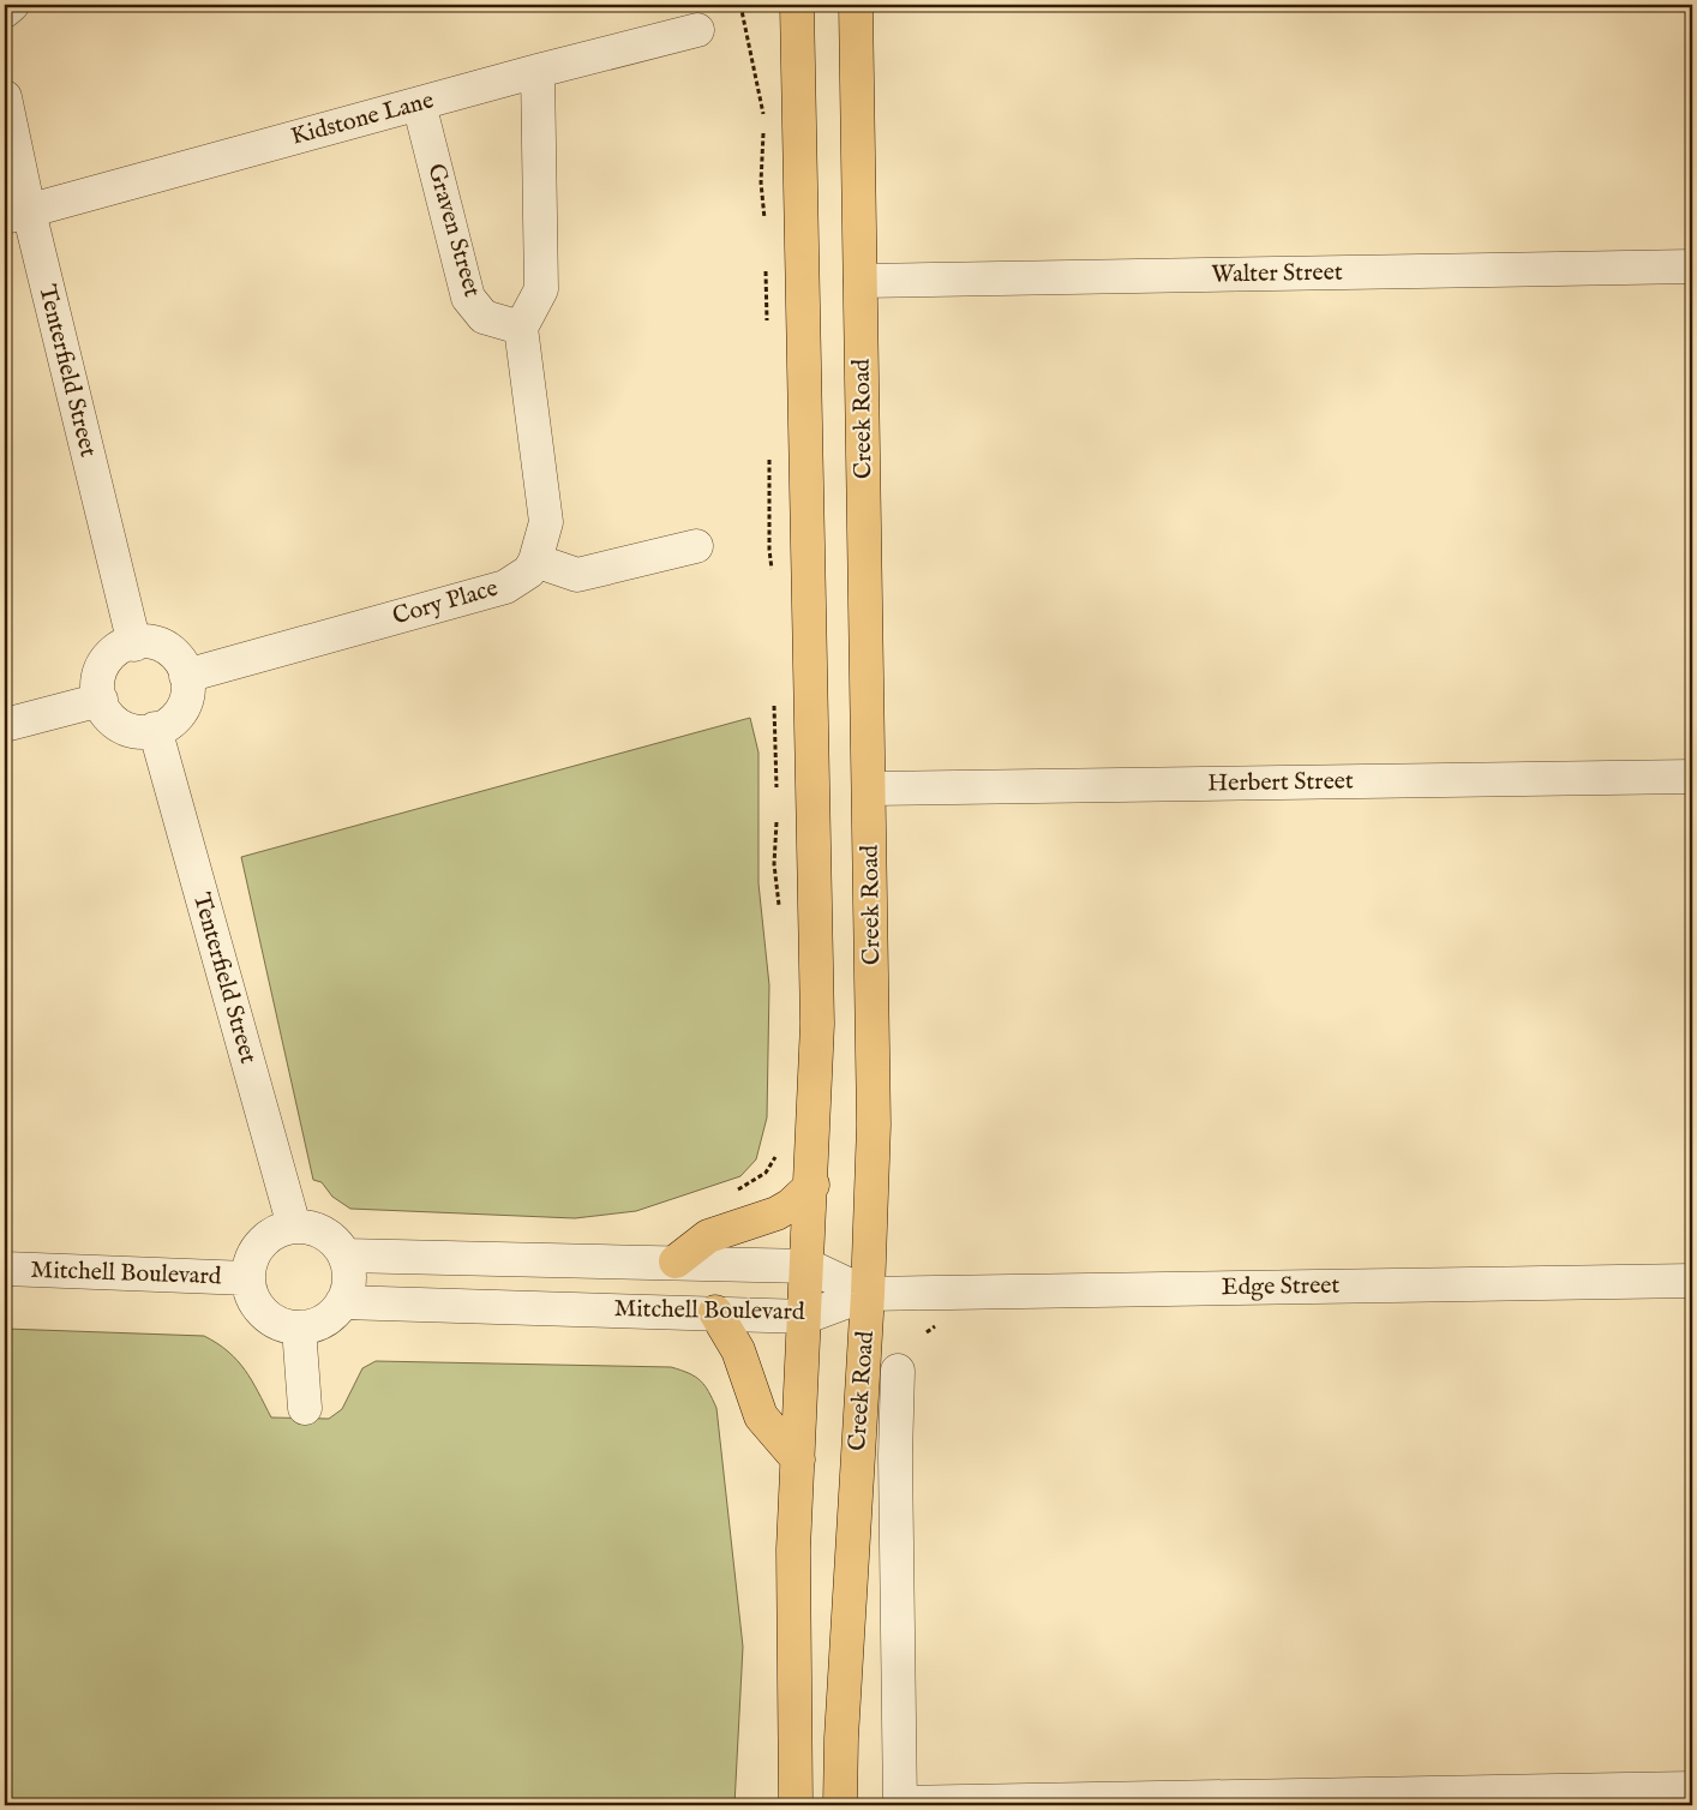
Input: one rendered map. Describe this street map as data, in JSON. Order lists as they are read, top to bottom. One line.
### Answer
{"streets":{"main road":["Creek Road"],"street":["Kidstone Lane","Graven Street","Walter Street","Tenterfield Street","Cory Place","Herbert Street","Mitchell Boulevard","Edge Street"]},"crossings":[["Kidstone Lane","Graven Street"],["Kidstone Lane","Tenterfield Street"],["Walter Street","Creek Road"],["Tenterfield Street","Cory Place"],["Tenterfield Street","Mitchell Boulevard"],["Creek Road","Herbert Street"],["Creek Road","Mitchell Boulevard"],["Creek Road","Edge Street"],["Mitchell Boulevard","Edge Street"]]}
